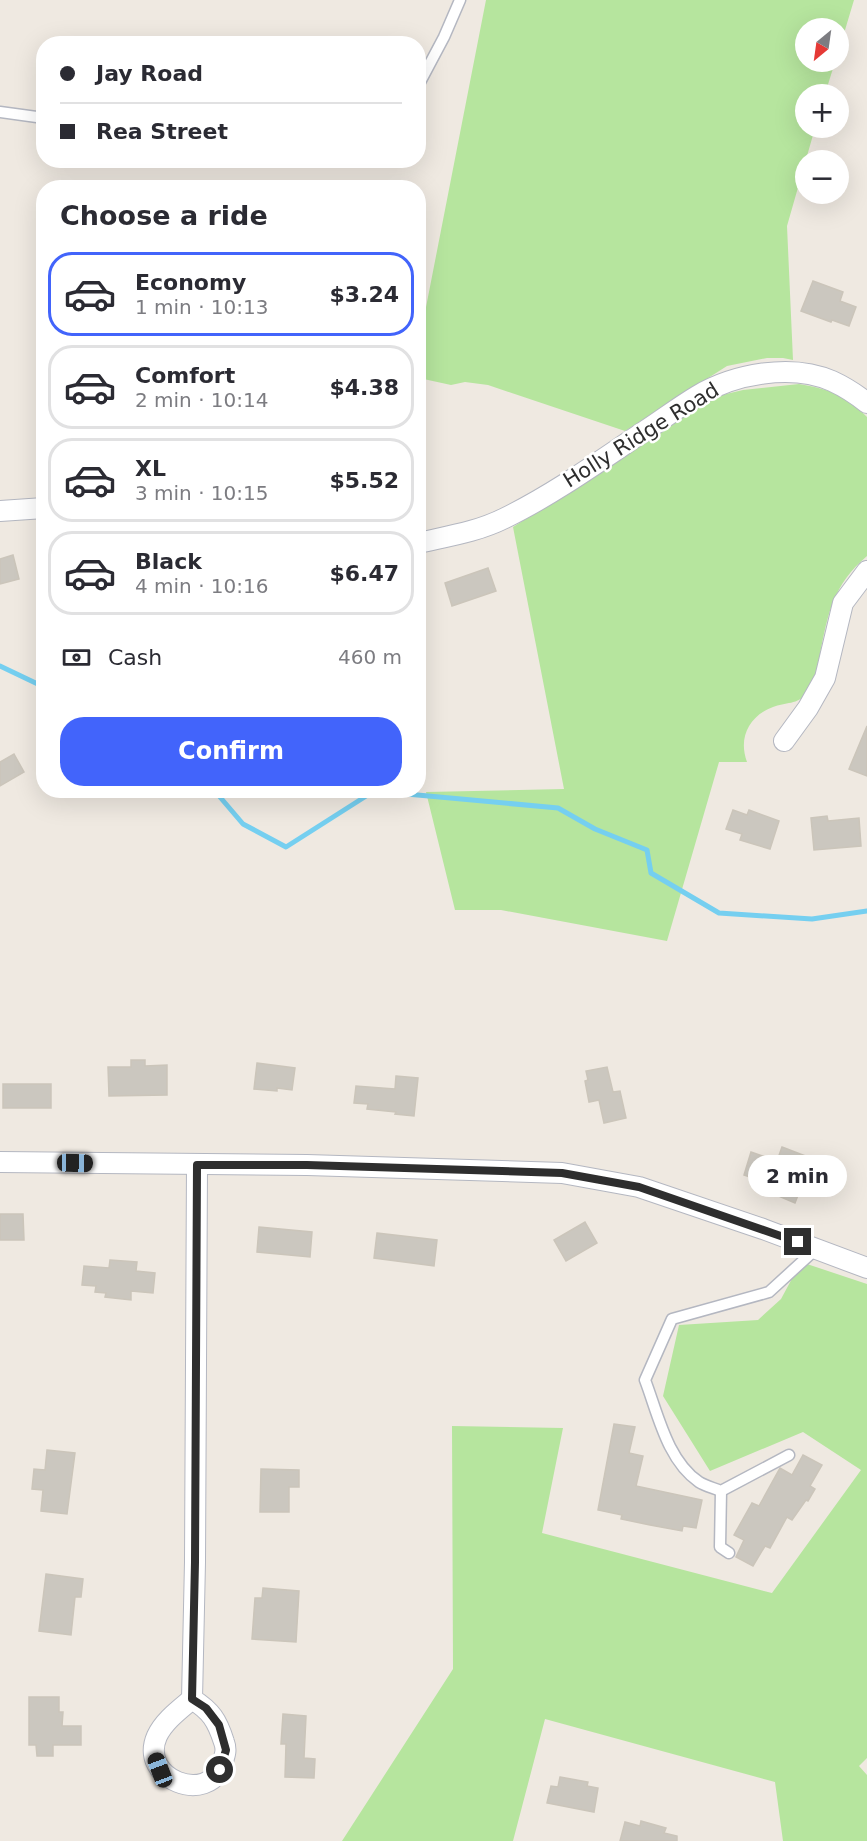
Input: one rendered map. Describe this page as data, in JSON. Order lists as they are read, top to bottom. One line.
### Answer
{"streets":{"street":["Holly Ridge Road"]},"north":"bottom left","page":{"map_buttons":["+","−"],"banner":["Jay Road","Rea Street"],"heading":"Choose a ride","list":[{"name":"Economy","note":"1 min · 10:13","value":"$3.24"},{"name":"Comfort","note":"2 min · 10:14","value":"$4.38"},{"name":"XL","note":"3 min · 10:15","value":"$5.52"},{"name":"Black","note":"4 min · 10:16","value":"$6.47"}],"pay":["Cash","460 m"],"buttons":"Confirm","bubble":"2 min"}}
